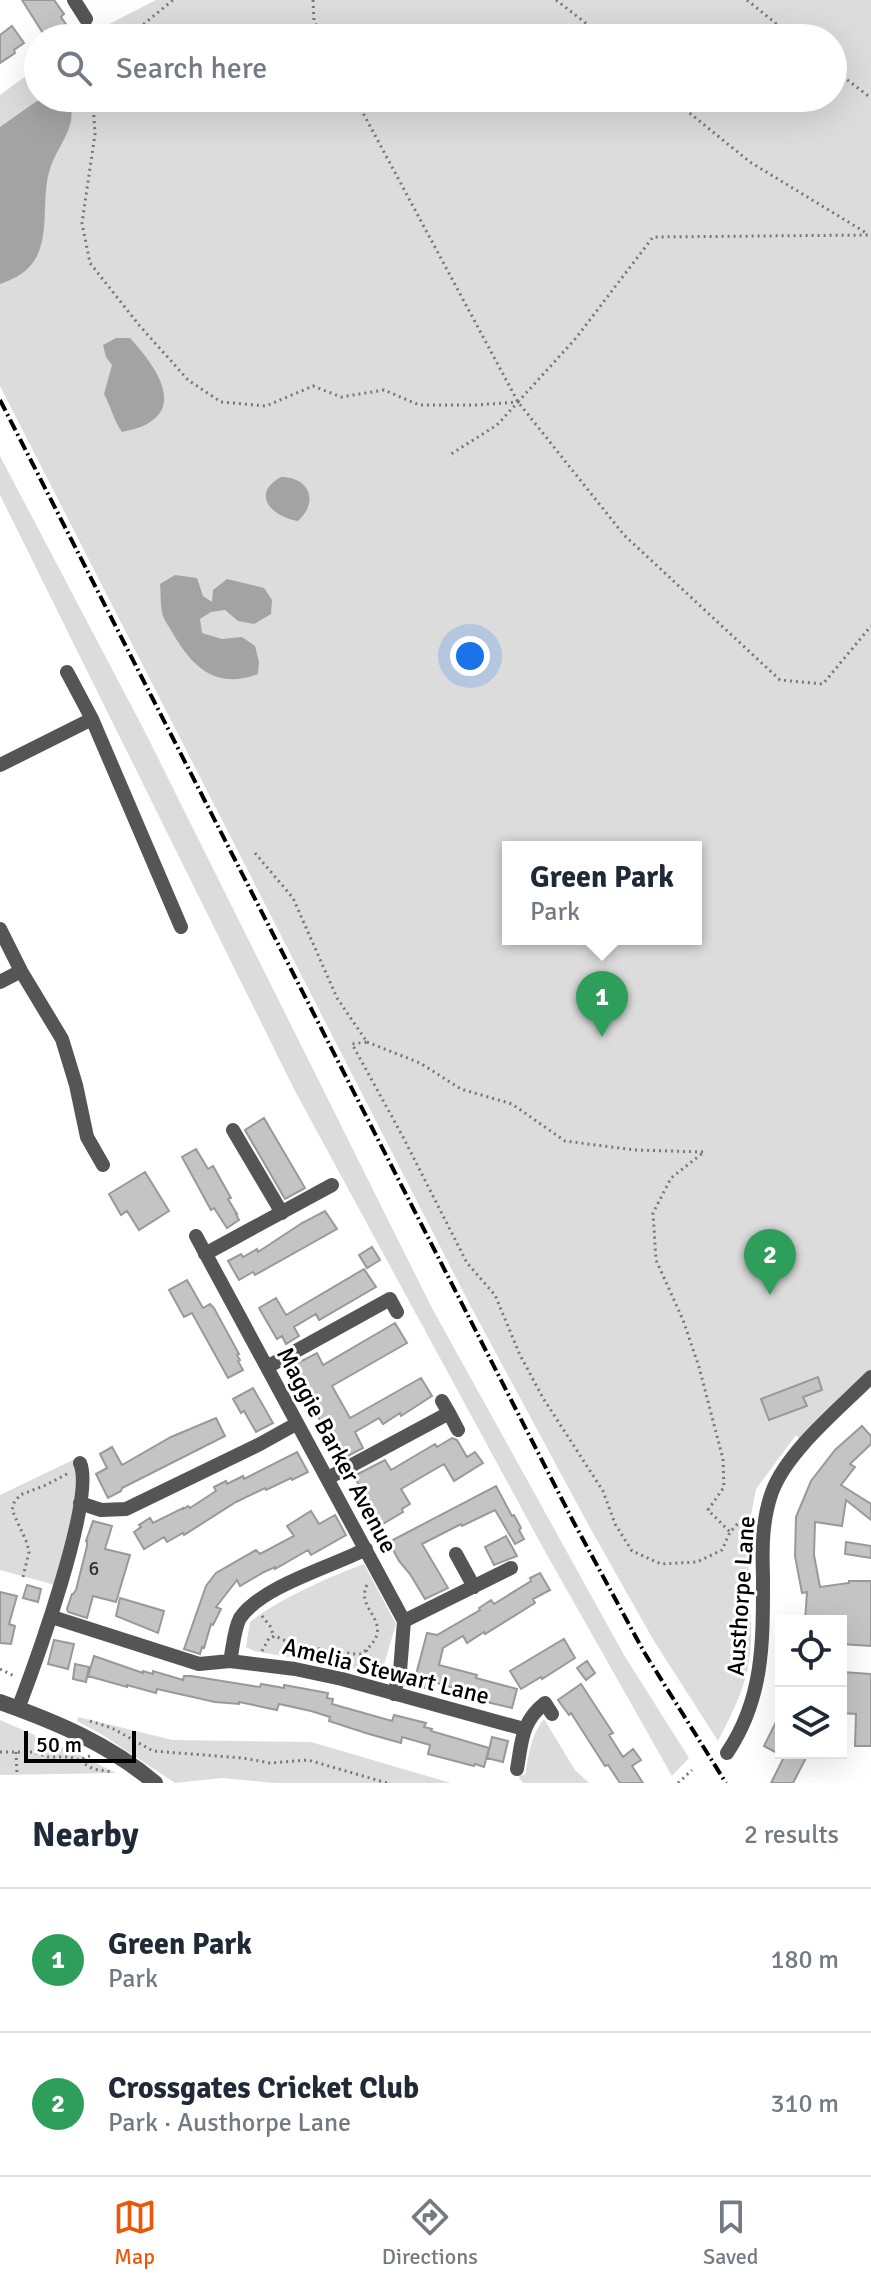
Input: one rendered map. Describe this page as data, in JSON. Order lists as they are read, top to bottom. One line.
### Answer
{"streets":{"street":["Maggie Barker Avenue","Austhorpe Lane","Amelia Stewart Lane"]},"house_numbers":["6"],"scale_bar":"50 m","page":{"search":"Search here","popup":["Green Park","Park"],"pins":["1","2"],"scale":"50 m","heading":["Nearby","2 results"],"list":[{"mark":"1","name":"Green Park","note":"Park","value":"180 m"},{"mark":"2","name":"Crossgates Cricket Club","note":"Park · Austhorpe Lane","value":"310 m"}],"nav":["Map","Directions","Saved"]}}
